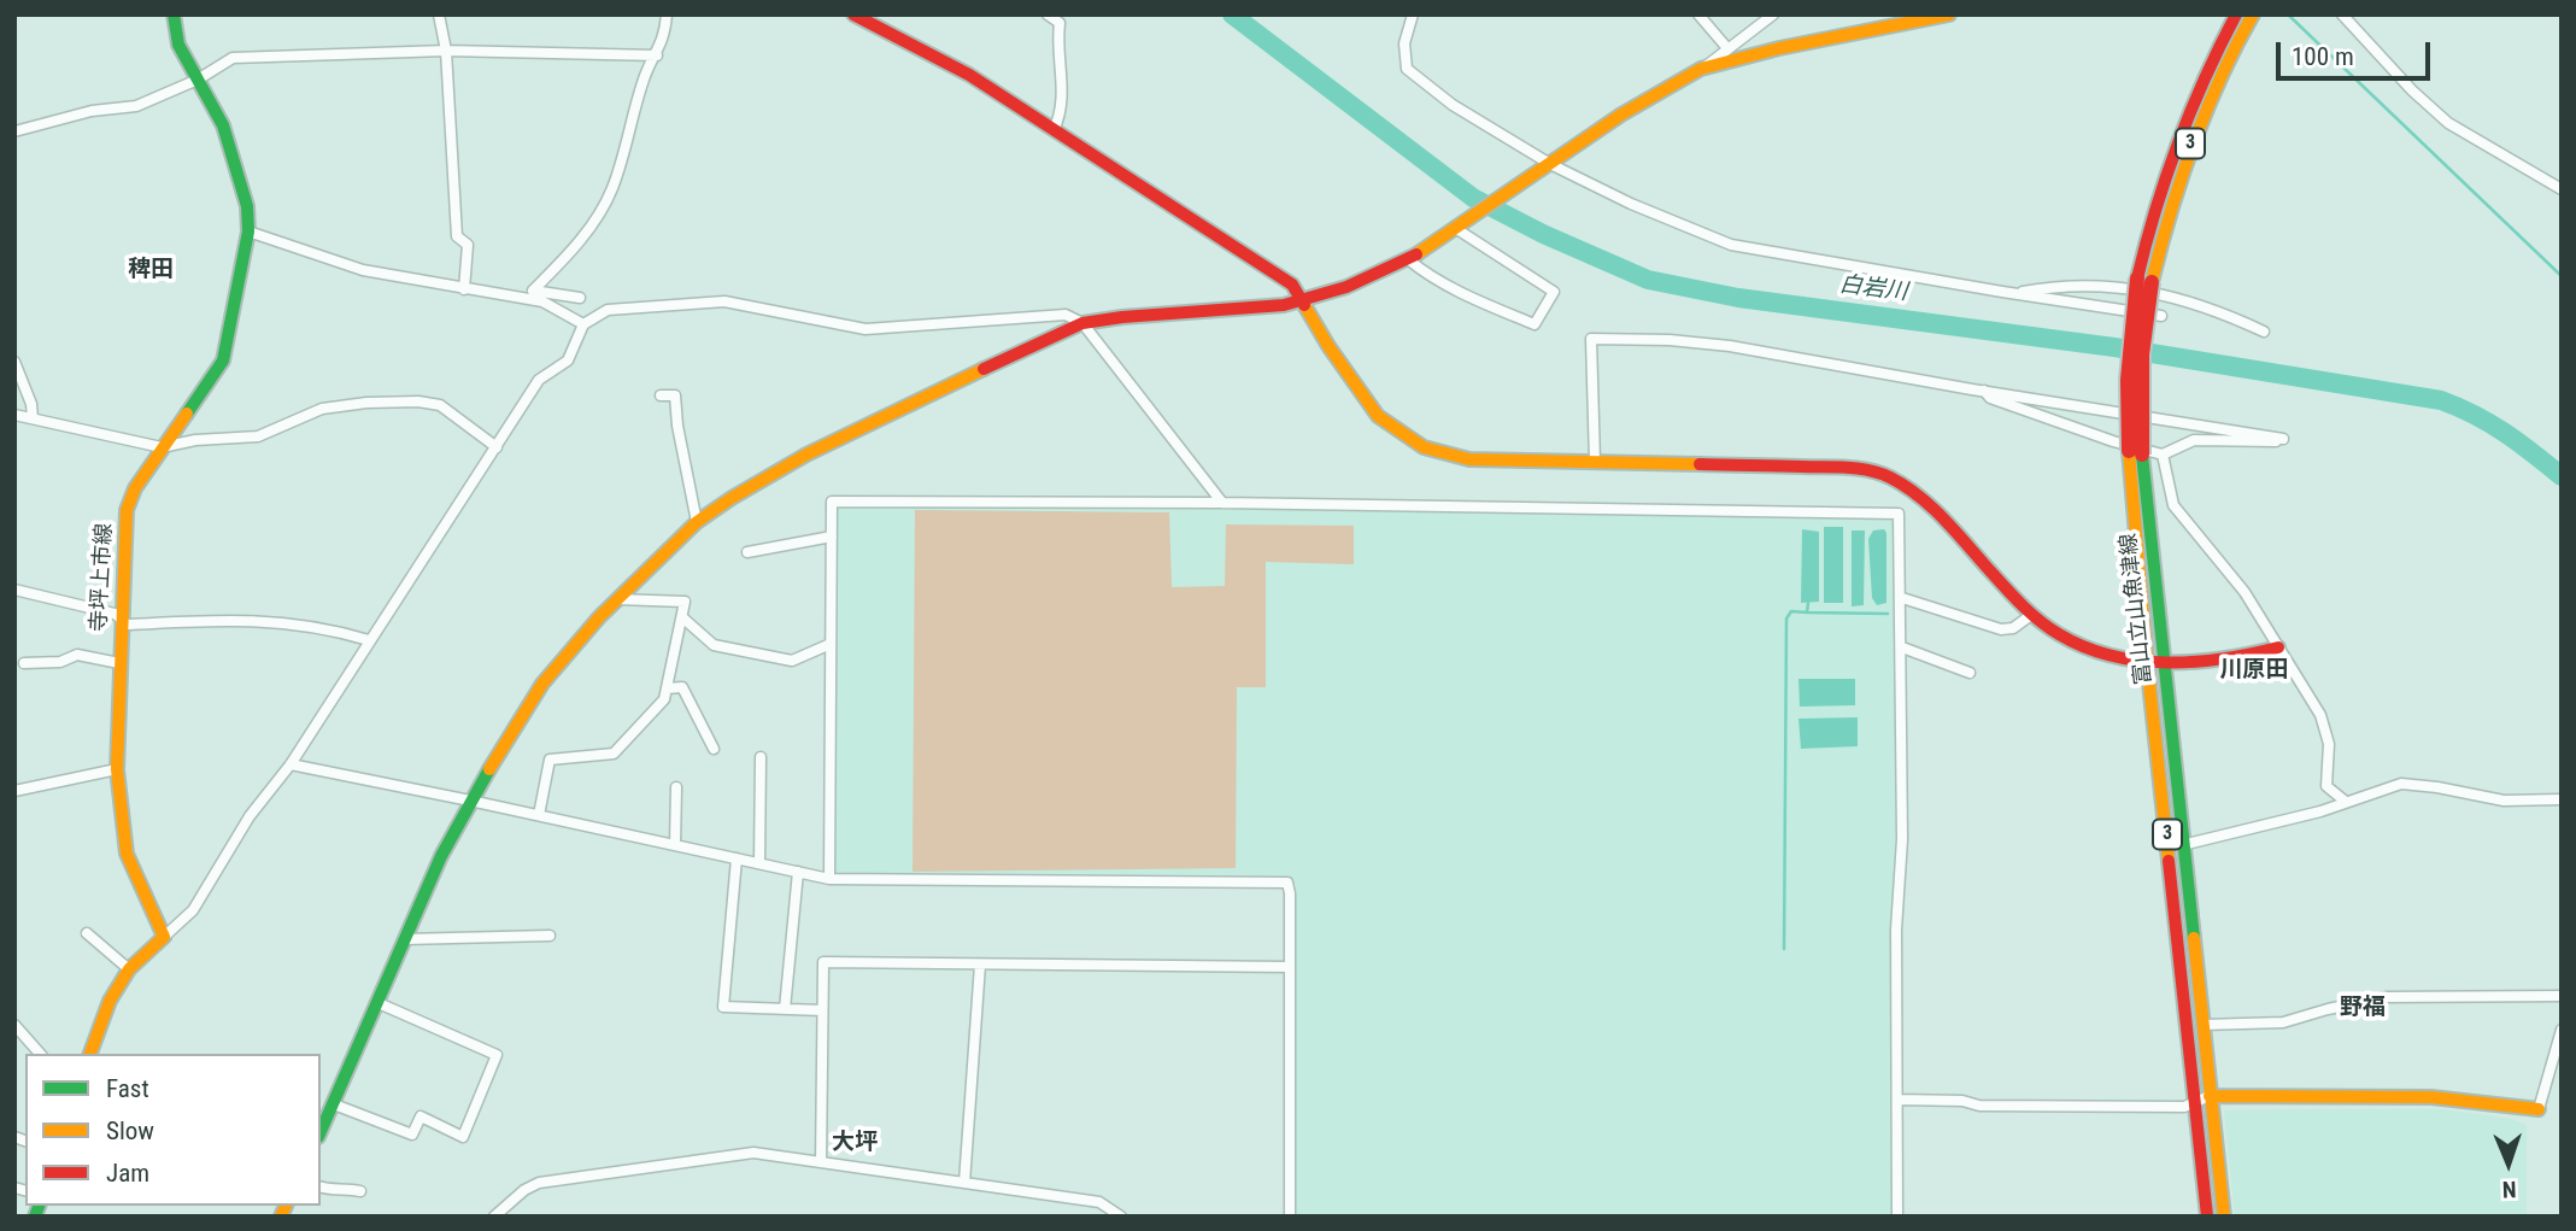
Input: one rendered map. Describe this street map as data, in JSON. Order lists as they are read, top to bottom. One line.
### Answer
{"streets":{"street":["3","寺坪上市線","富山立山魚津線"]},"districts":["稗田","川原田","野福","大坪"],"water":["白岩川"],"legend":["Fast","Slow","Jam"],"scale_bar":"100 m","north":"bottom"}
